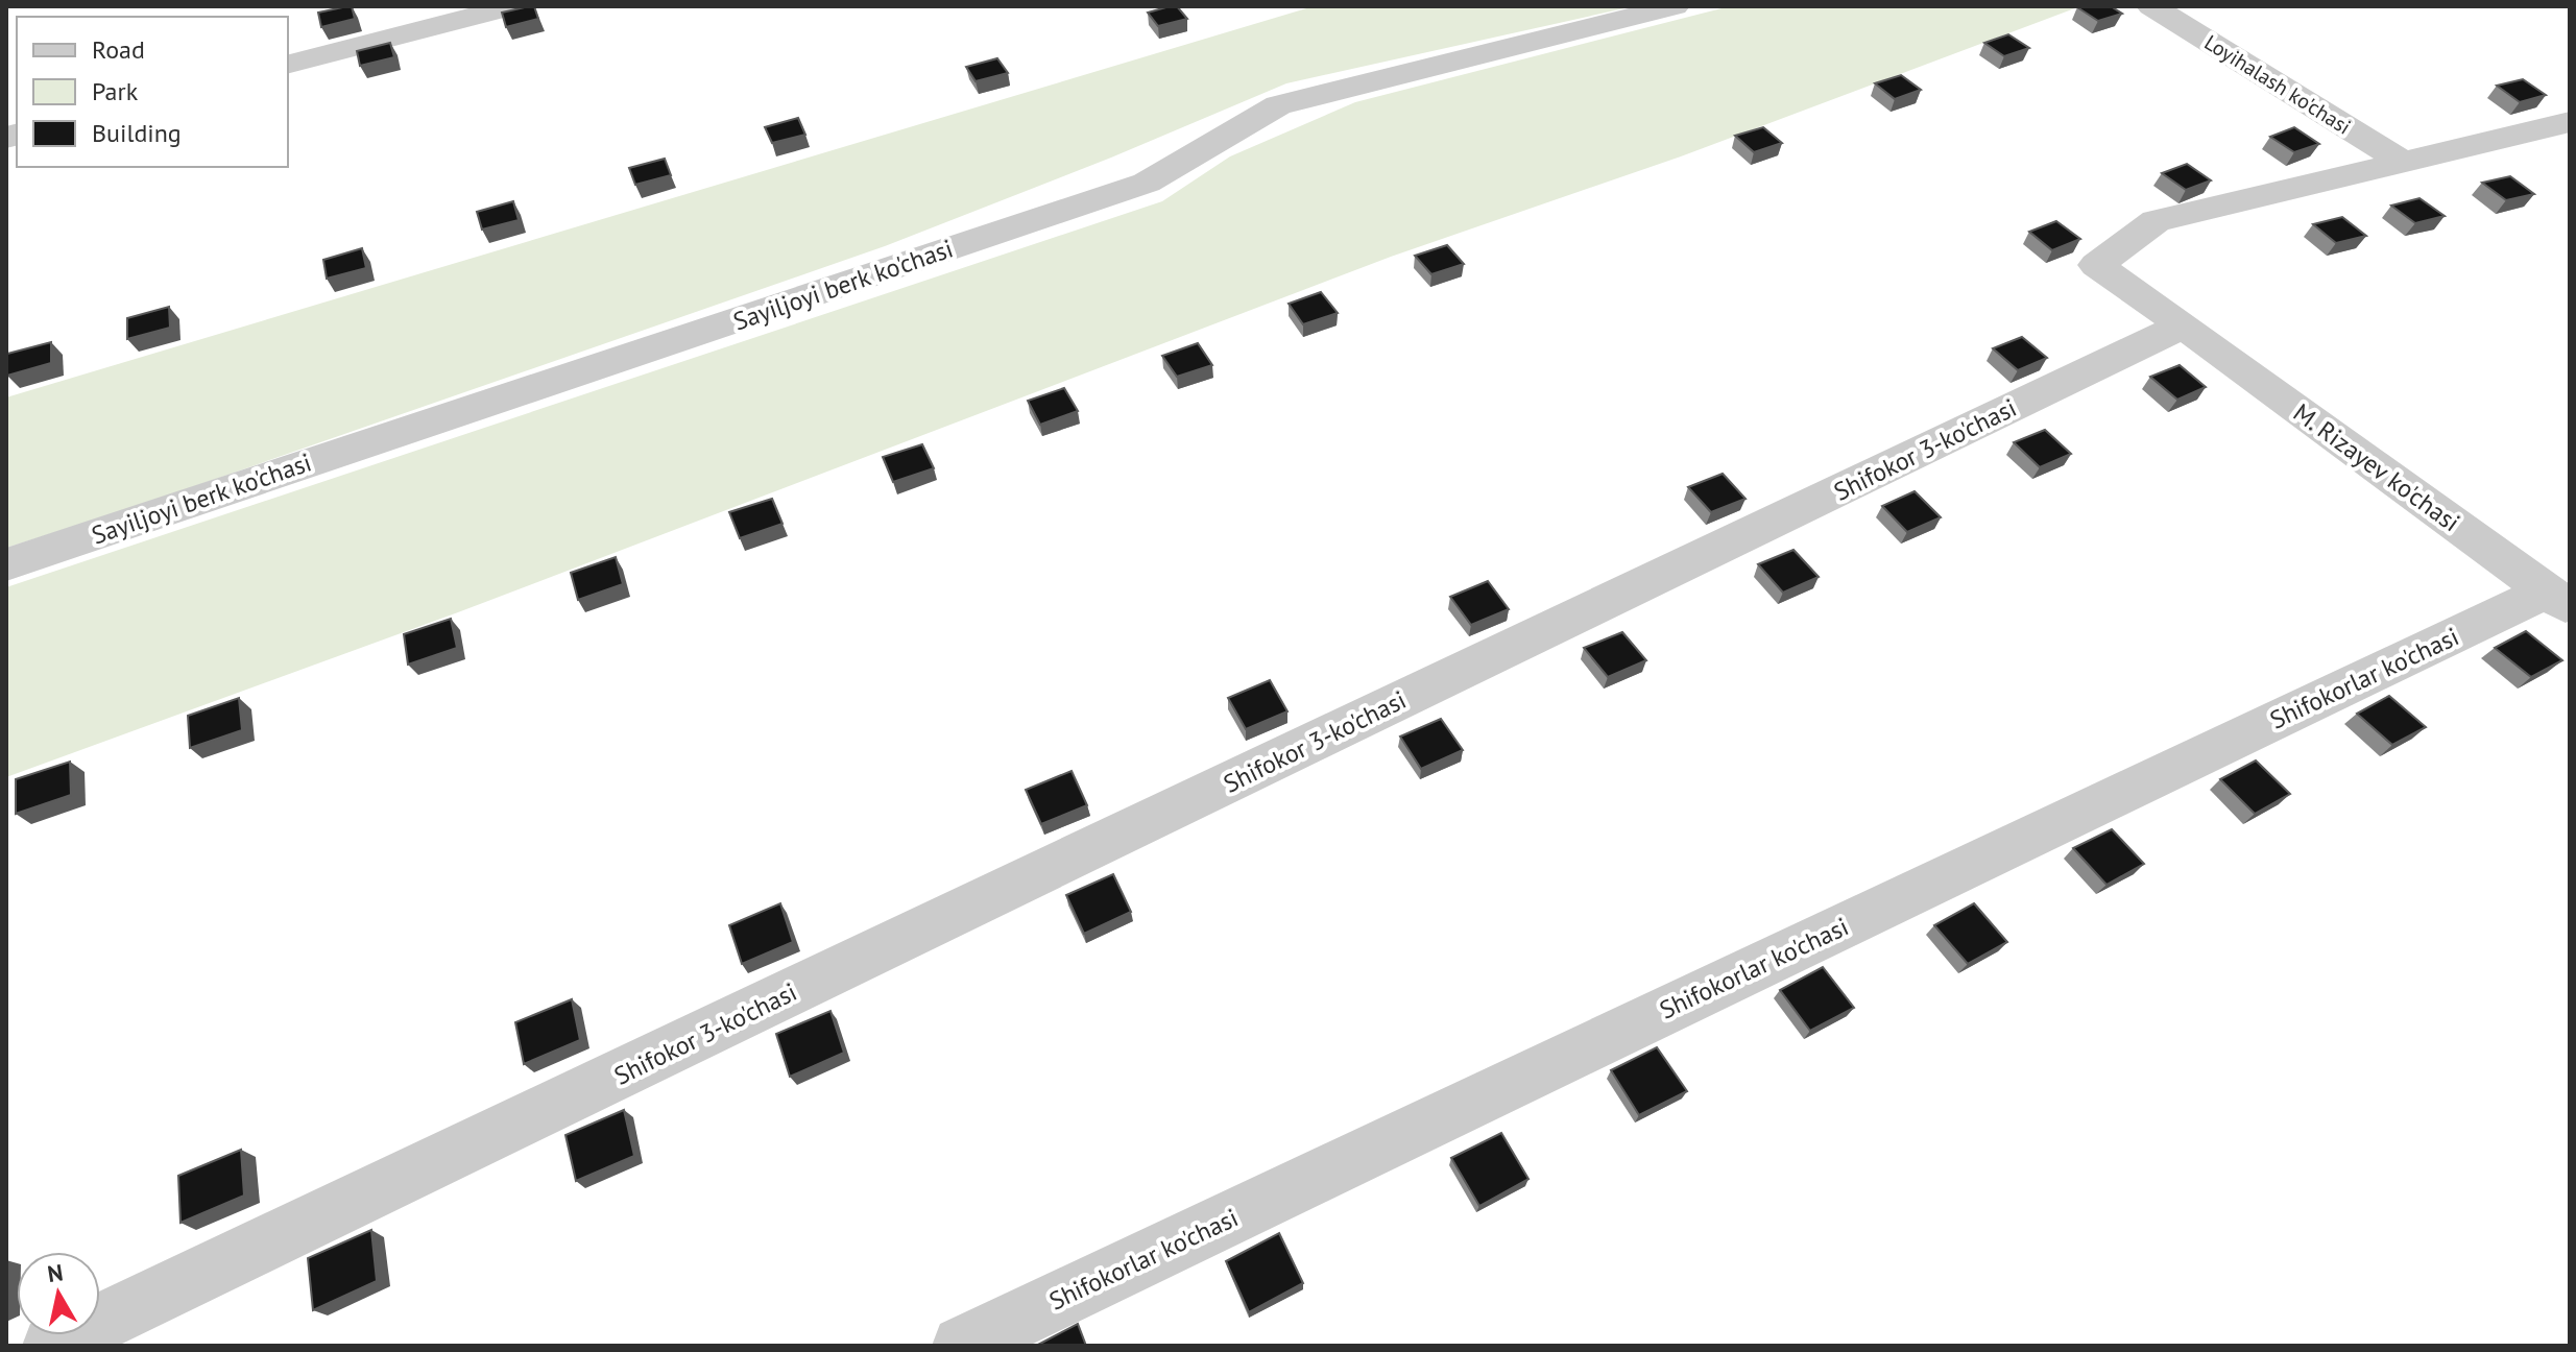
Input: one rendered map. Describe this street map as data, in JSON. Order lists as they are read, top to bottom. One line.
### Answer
{"streets":{"street":["Loyihalash ko'chasi","Sayiljoyi berk ko'chasi","Shifokor 3-ko'chasi","M. Rizayev ko'chasi","Shifokorlar ko'chasi"]},"crossings":[["Shifokor 3-ko'chasi","M. Rizayev ko'chasi"],["M. Rizayev ko'chasi","Shifokorlar ko'chasi"]],"legend":["Road","Park","Building"],"north":"top"}
